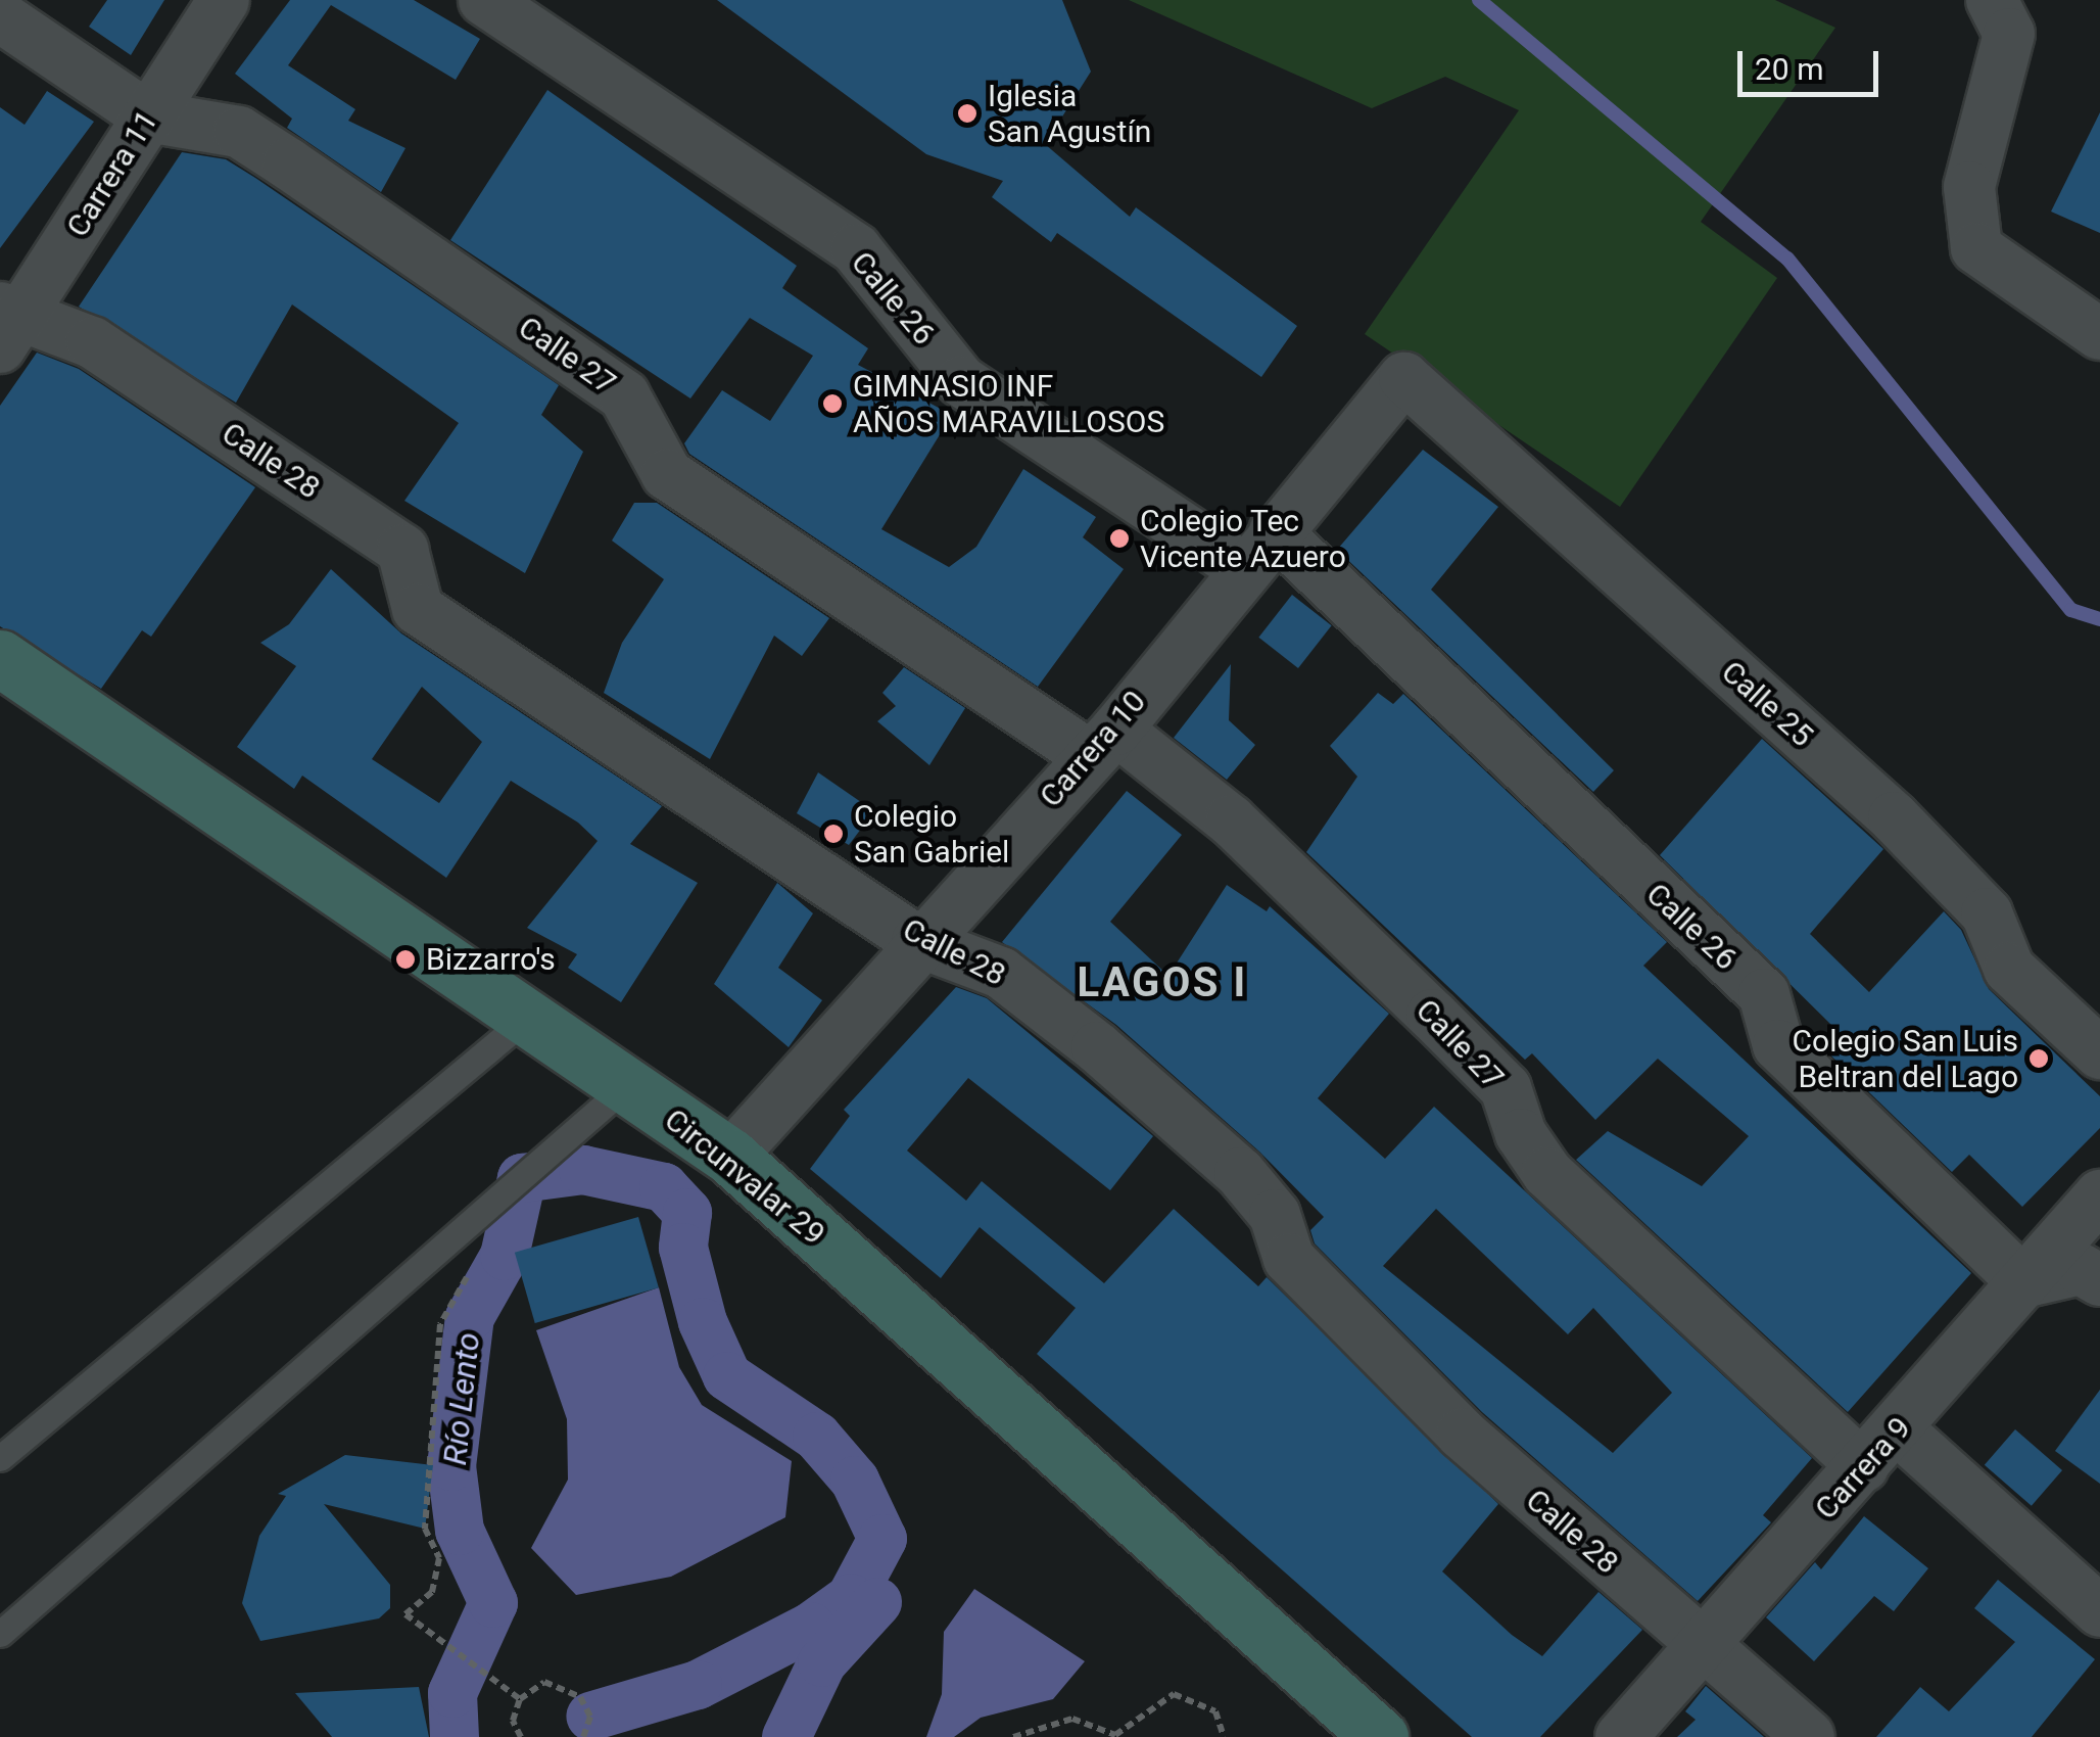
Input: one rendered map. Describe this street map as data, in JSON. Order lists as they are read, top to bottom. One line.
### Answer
{"streets":{"street":["Carrera 11","Calle 26","Calle 27","Calle 28","Calle 25","Carrera 10","Circunvalar 29","Carrera 9"]},"crossings":[["Carrera 11","Calle 27"],["Carrera 11","Calle 28"],["Calle 26","Carrera 10"],["Calle 26","Carrera 9"],["Calle 27","Carrera 10"],["Calle 27","Carrera 9"],["Calle 28","Carrera 10"],["Calle 28","Carrera 9"],["Calle 25","Carrera 10"],["Carrera 10","Circunvalar 29"]],"districts":["LAGOS I"],"water":["Río Lento"],"places":["Iglesia San Agustín","GIMNASIO INF AÑOS MARAVILLOSOS","Colegio Tec Vicente Azuero","Colegio San Gabriel","Bizzarro's","Colegio San Luis Beltran del Lago"],"scale_bar":"20 m"}
